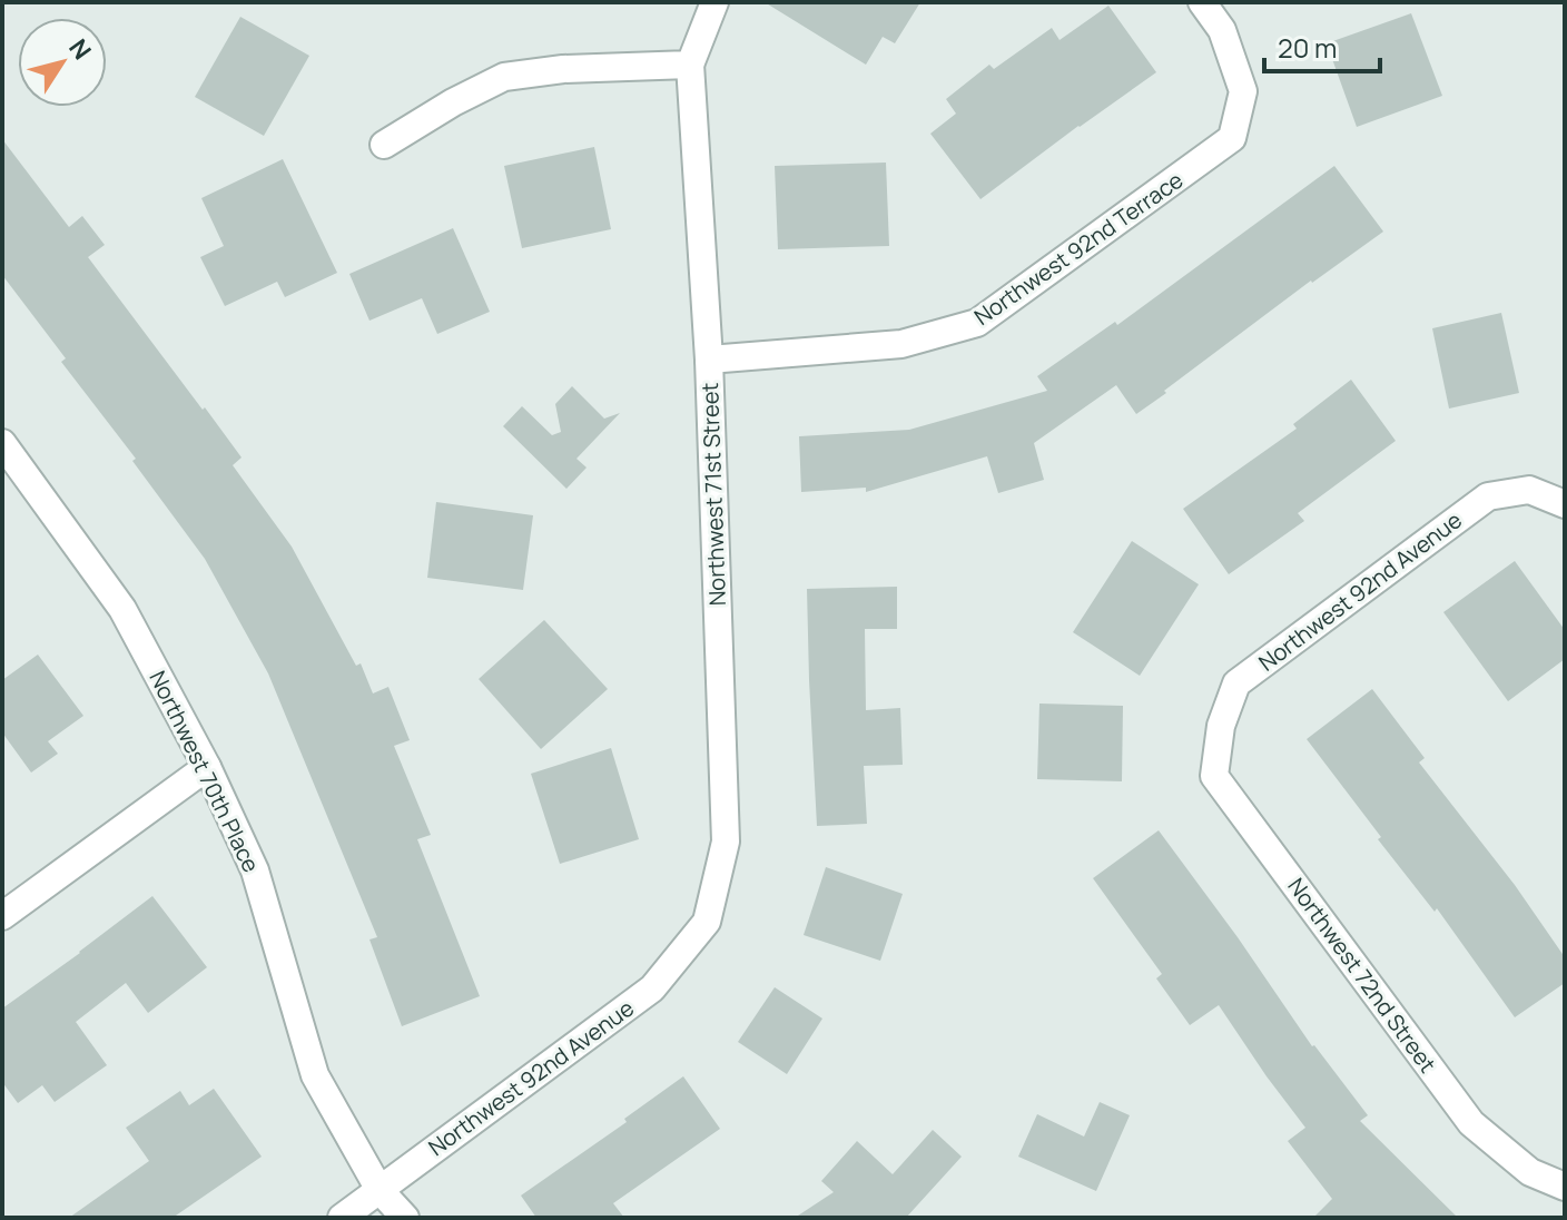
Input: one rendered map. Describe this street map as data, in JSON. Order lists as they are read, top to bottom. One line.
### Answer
{"streets":{"street":["Northwest 92nd Terrace","Northwest 71st Street","Northwest 92nd Avenue","Northwest 70th Place","Northwest 72nd Street"]},"crossings":[["Northwest 92nd Terrace","Northwest 71st Street"],["Northwest 71st Street","Northwest 92nd Avenue"],["Northwest 92nd Avenue","Northwest 70th Place"],["Northwest 92nd Avenue","Northwest 72nd Street"]],"scale_bar":"20 m","north":"top right"}
